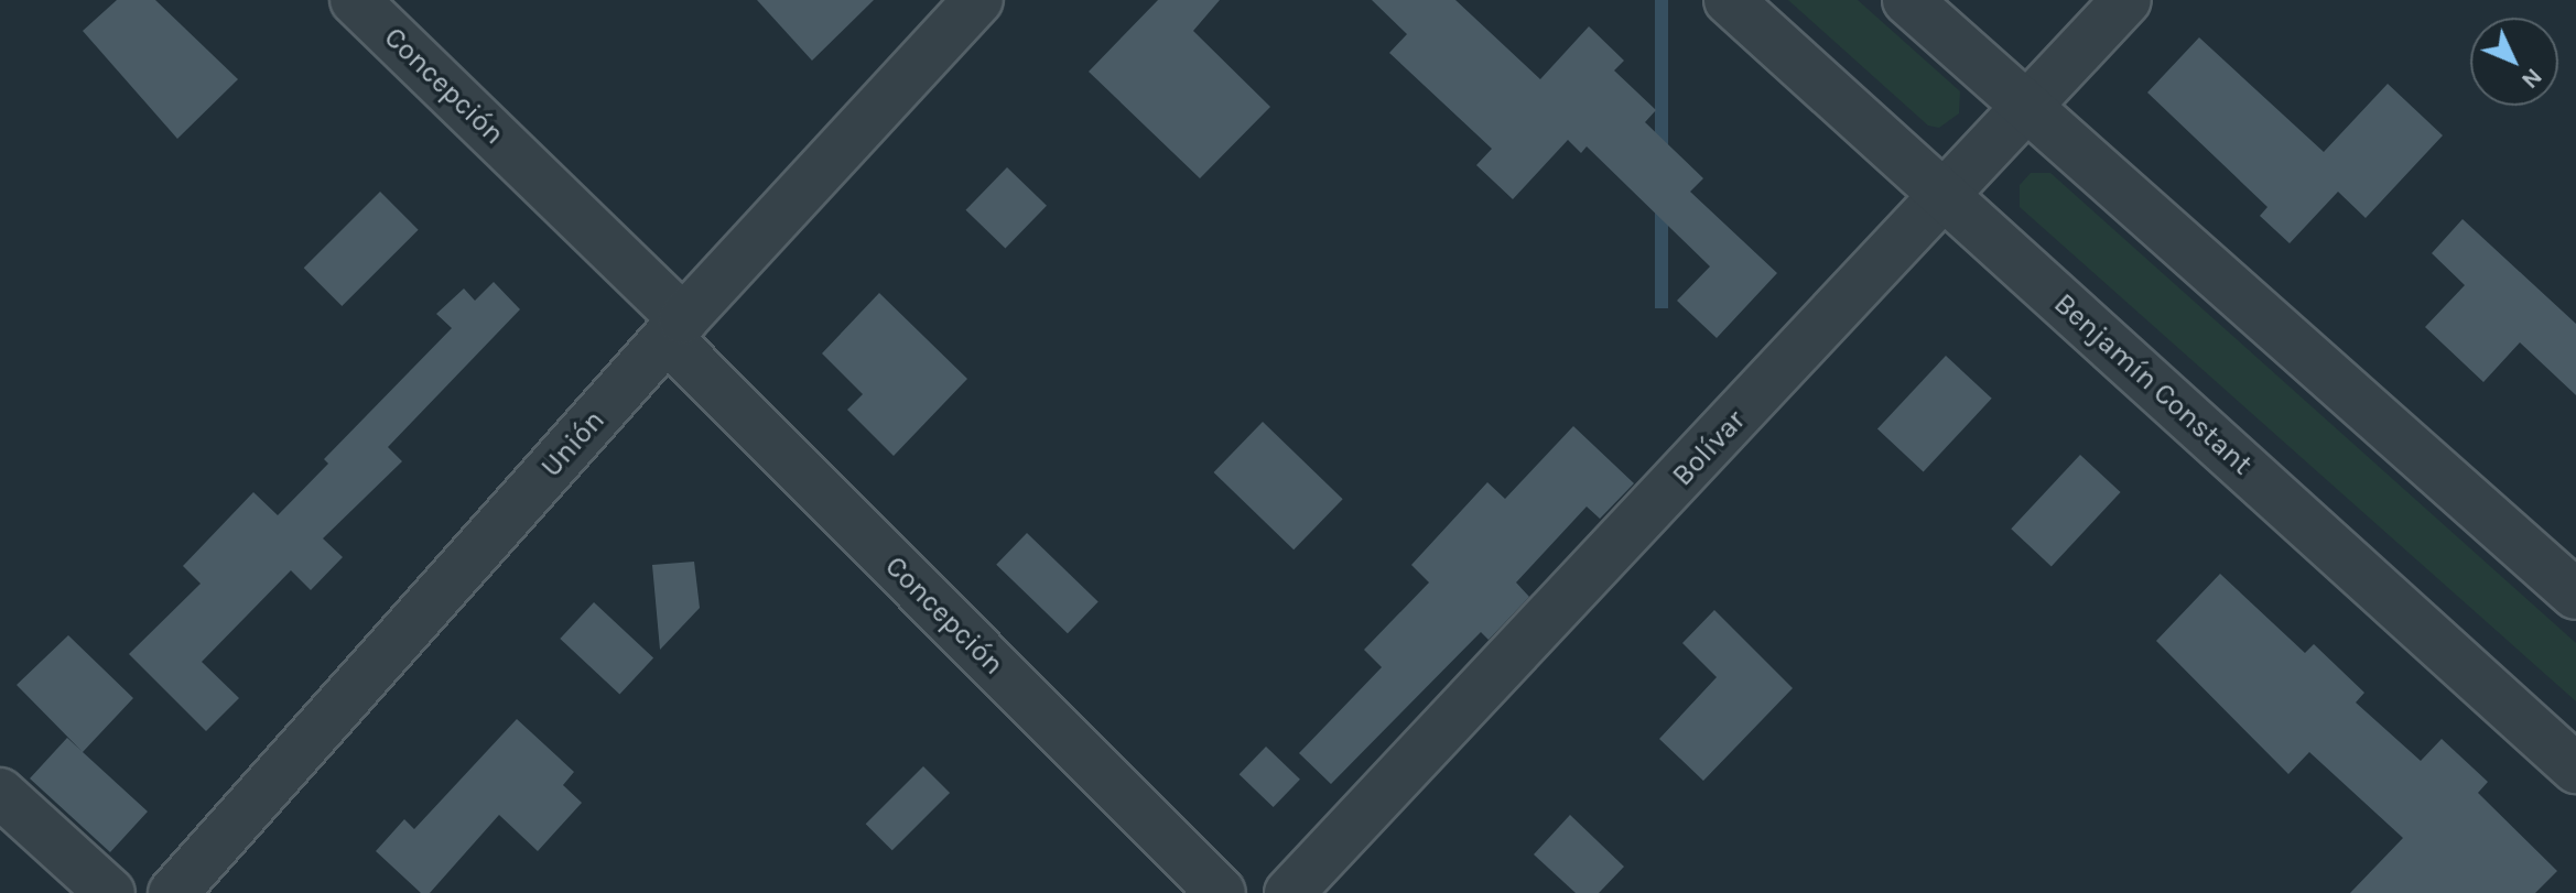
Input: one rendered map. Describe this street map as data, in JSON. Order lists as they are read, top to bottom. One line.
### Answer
{"streets":{"street":["Concepción","Benjamín Constant","Unión","Bolívar"]},"crossings":[["Concepción","Unión"],["Benjamín Constant","Bolívar"]],"north":"bottom right"}
